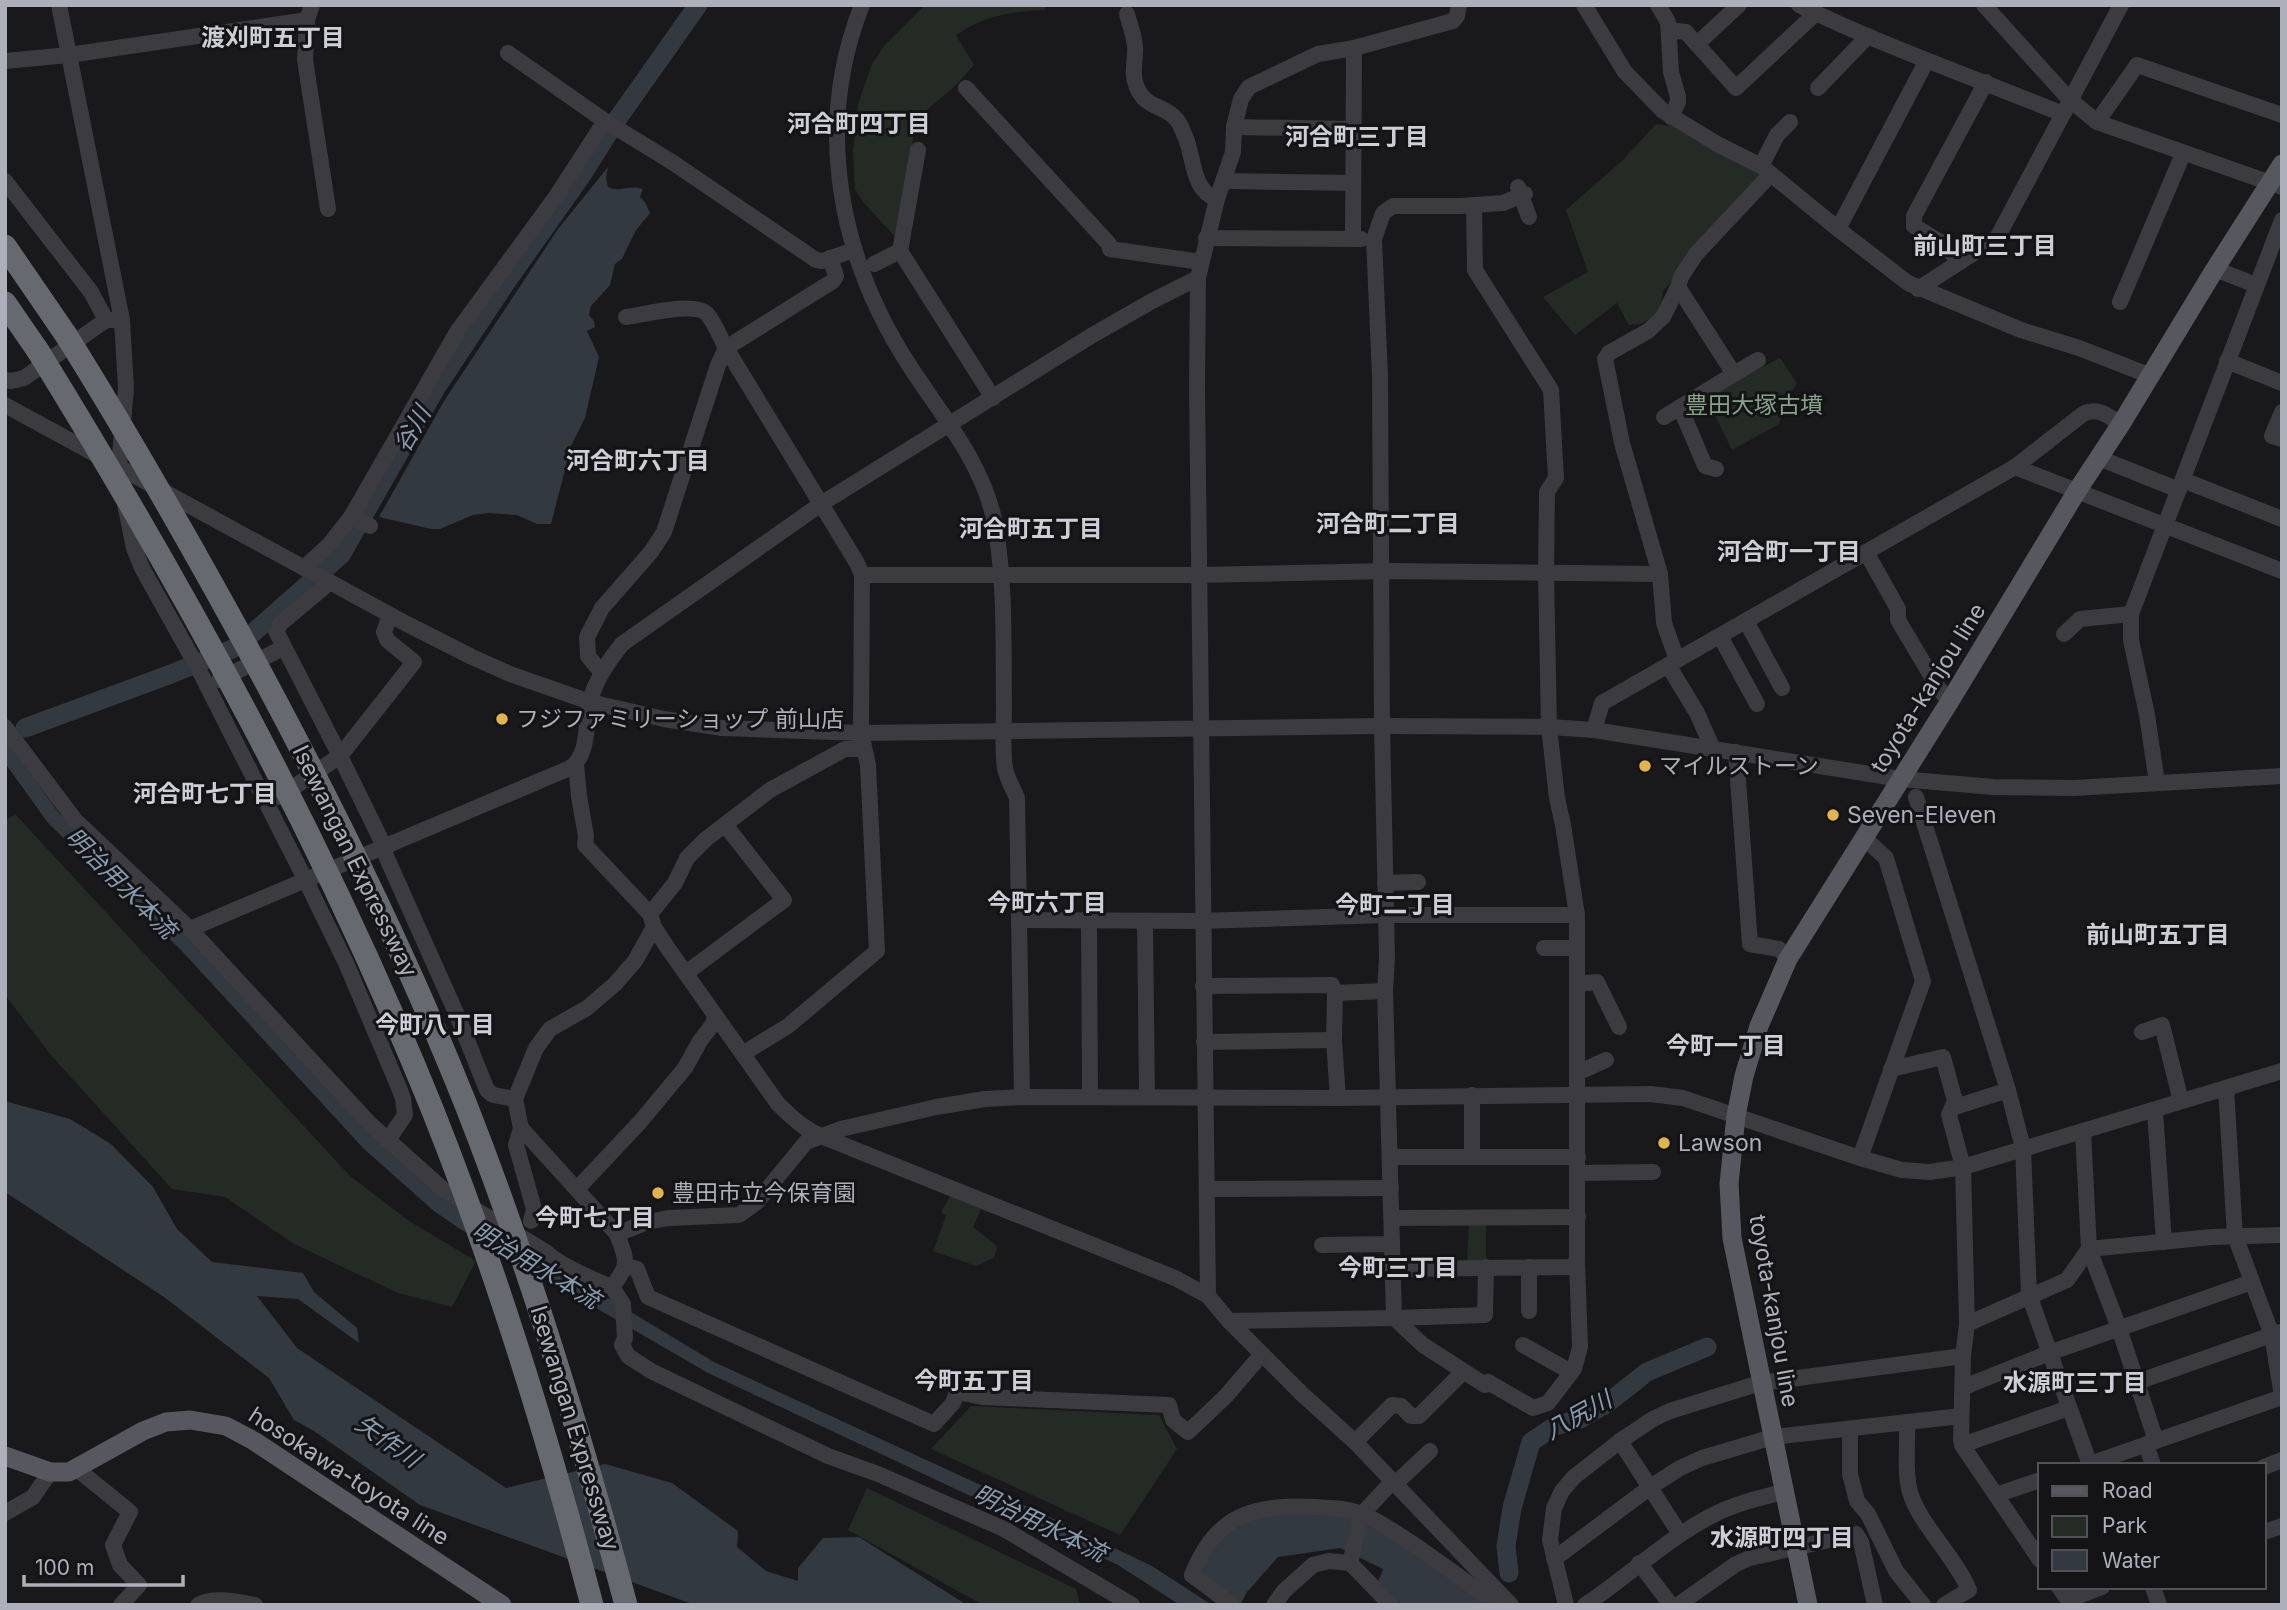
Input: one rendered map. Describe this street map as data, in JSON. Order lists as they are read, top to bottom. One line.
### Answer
{"streets":{"highway":["Isewangan Expressway"],"main road":["toyota-kanjou line","hosokawa-toyota line"]},"districts":["渡刈町五丁目","河合町四丁目","河合町三丁目","前山町三丁目","河合町六丁目","河合町二丁目","河合町五丁目","河合町一丁目","河合町七丁目","今町六丁目","今町二丁目","前山町五丁目","今町八丁目","今町一丁目","今町七丁目","今町三丁目","今町五丁目","水源町三丁目","水源町四丁目"],"water":["谷川","明治用水本流","八尻川","矢作川"],"parks":["豊田大塚古墳"],"places":["フジファミリーショップ 前山店","マイルストーン","Seven-Eleven","Lawson","豊田市立今保育園"],"legend":["Road","Park","Water"],"scale_bar":"100 m"}
